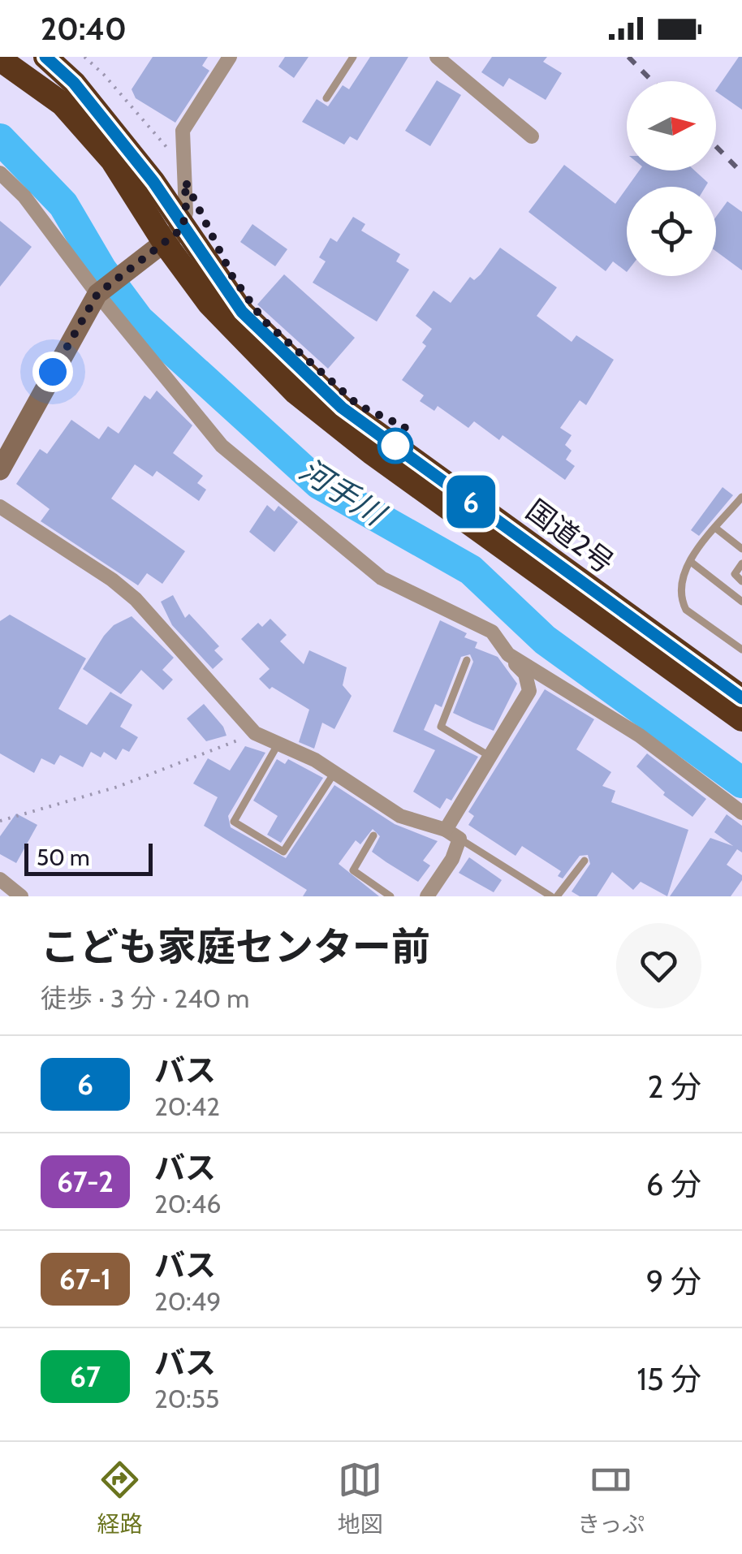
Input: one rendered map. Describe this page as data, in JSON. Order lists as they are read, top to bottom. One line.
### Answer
{"streets":{"highway":["国道2号"]},"water":["河手川"],"lines":["bus line 6"],"scale_bar":"50 m","north":"right","page":{"status":"20:40","on_map":"6","scale":"50 m","heading":["こども家庭センター前","徒歩 · 3 分 · 240 m"],"list":[{"mark":"6","name":"バス","note":"20:42","value":"2 分"},{"mark":"67-2","name":"バス","note":"20:46","value":"6 分"},{"mark":"67-1","name":"バス","note":"20:49","value":"9 分"},{"mark":"67","name":"バス","note":"20:55","value":"15 分"}],"tabs":["経路","地図","きっぷ"]}}
